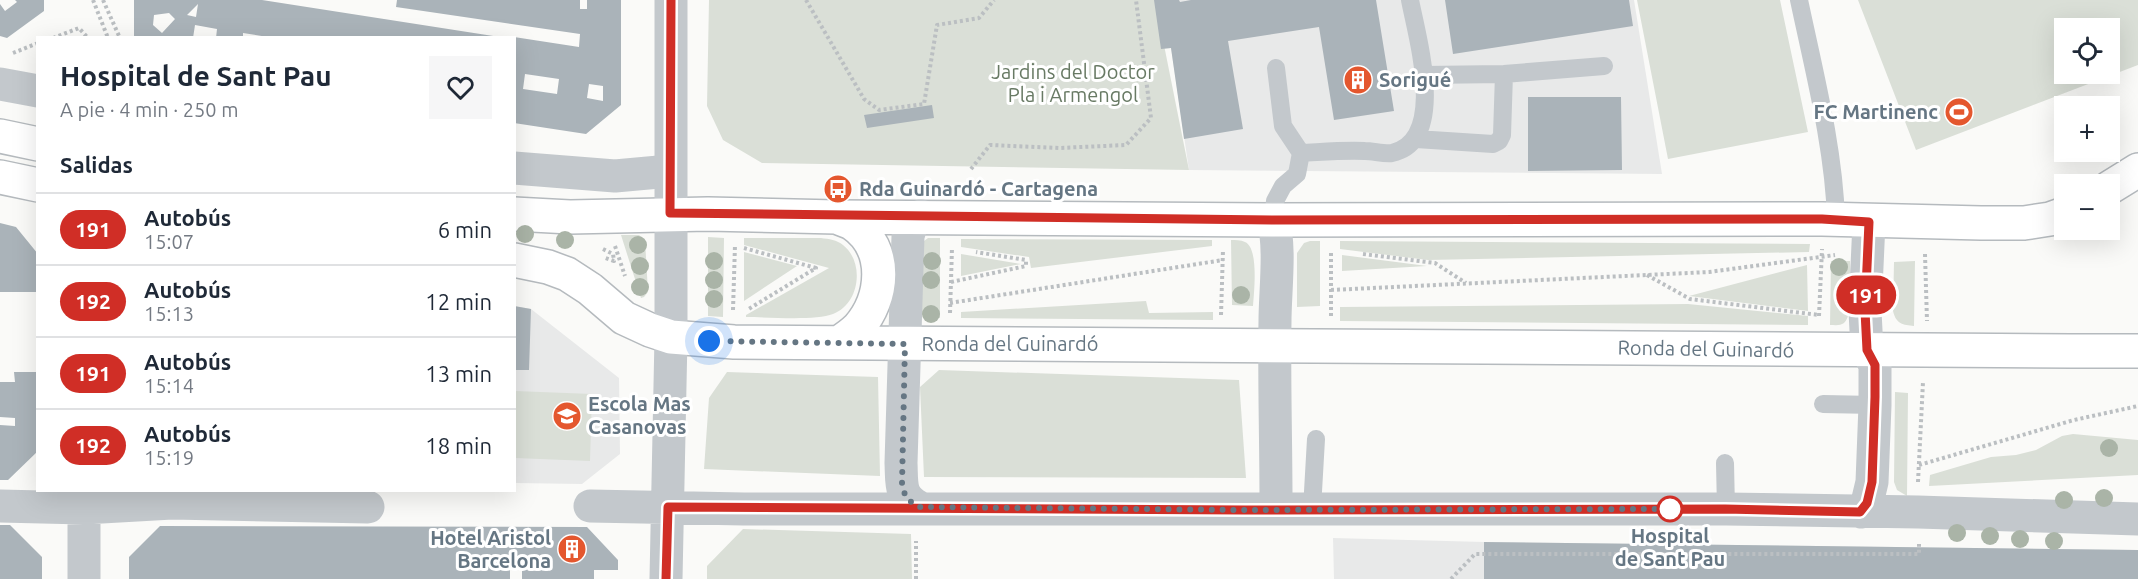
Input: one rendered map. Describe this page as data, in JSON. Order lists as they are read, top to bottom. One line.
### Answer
{"streets":{"main road":["Ronda del Guinardó"]},"parks":["Jardins del Doctor Pla i Armengol"],"places":{"building":["Sorigué","Hotel Aristol Barcelona"],"sports":["FC Martinenc"],"bus stop":["Rda Guinardó - Cartagena"],"school or university":["Escola Mas Casanovas"],"other":["Hospital de Sant Pau"]},"lines":["bus line 191"],"page":{"on_map":"191","map_buttons":["+","−"],"heading":[["Hospital de Sant Pau","A pie · 4 min · 250 m"],"Salidas"],"list":[{"mark":"191","name":"Autobús","note":"15:07","value":"6 min"},{"mark":"192","name":"Autobús","note":"15:13","value":"12 min"},{"mark":"191","name":"Autobús","note":"15:14","value":"13 min"},{"mark":"192","name":"Autobús","note":"15:19","value":"18 min"}]}}
